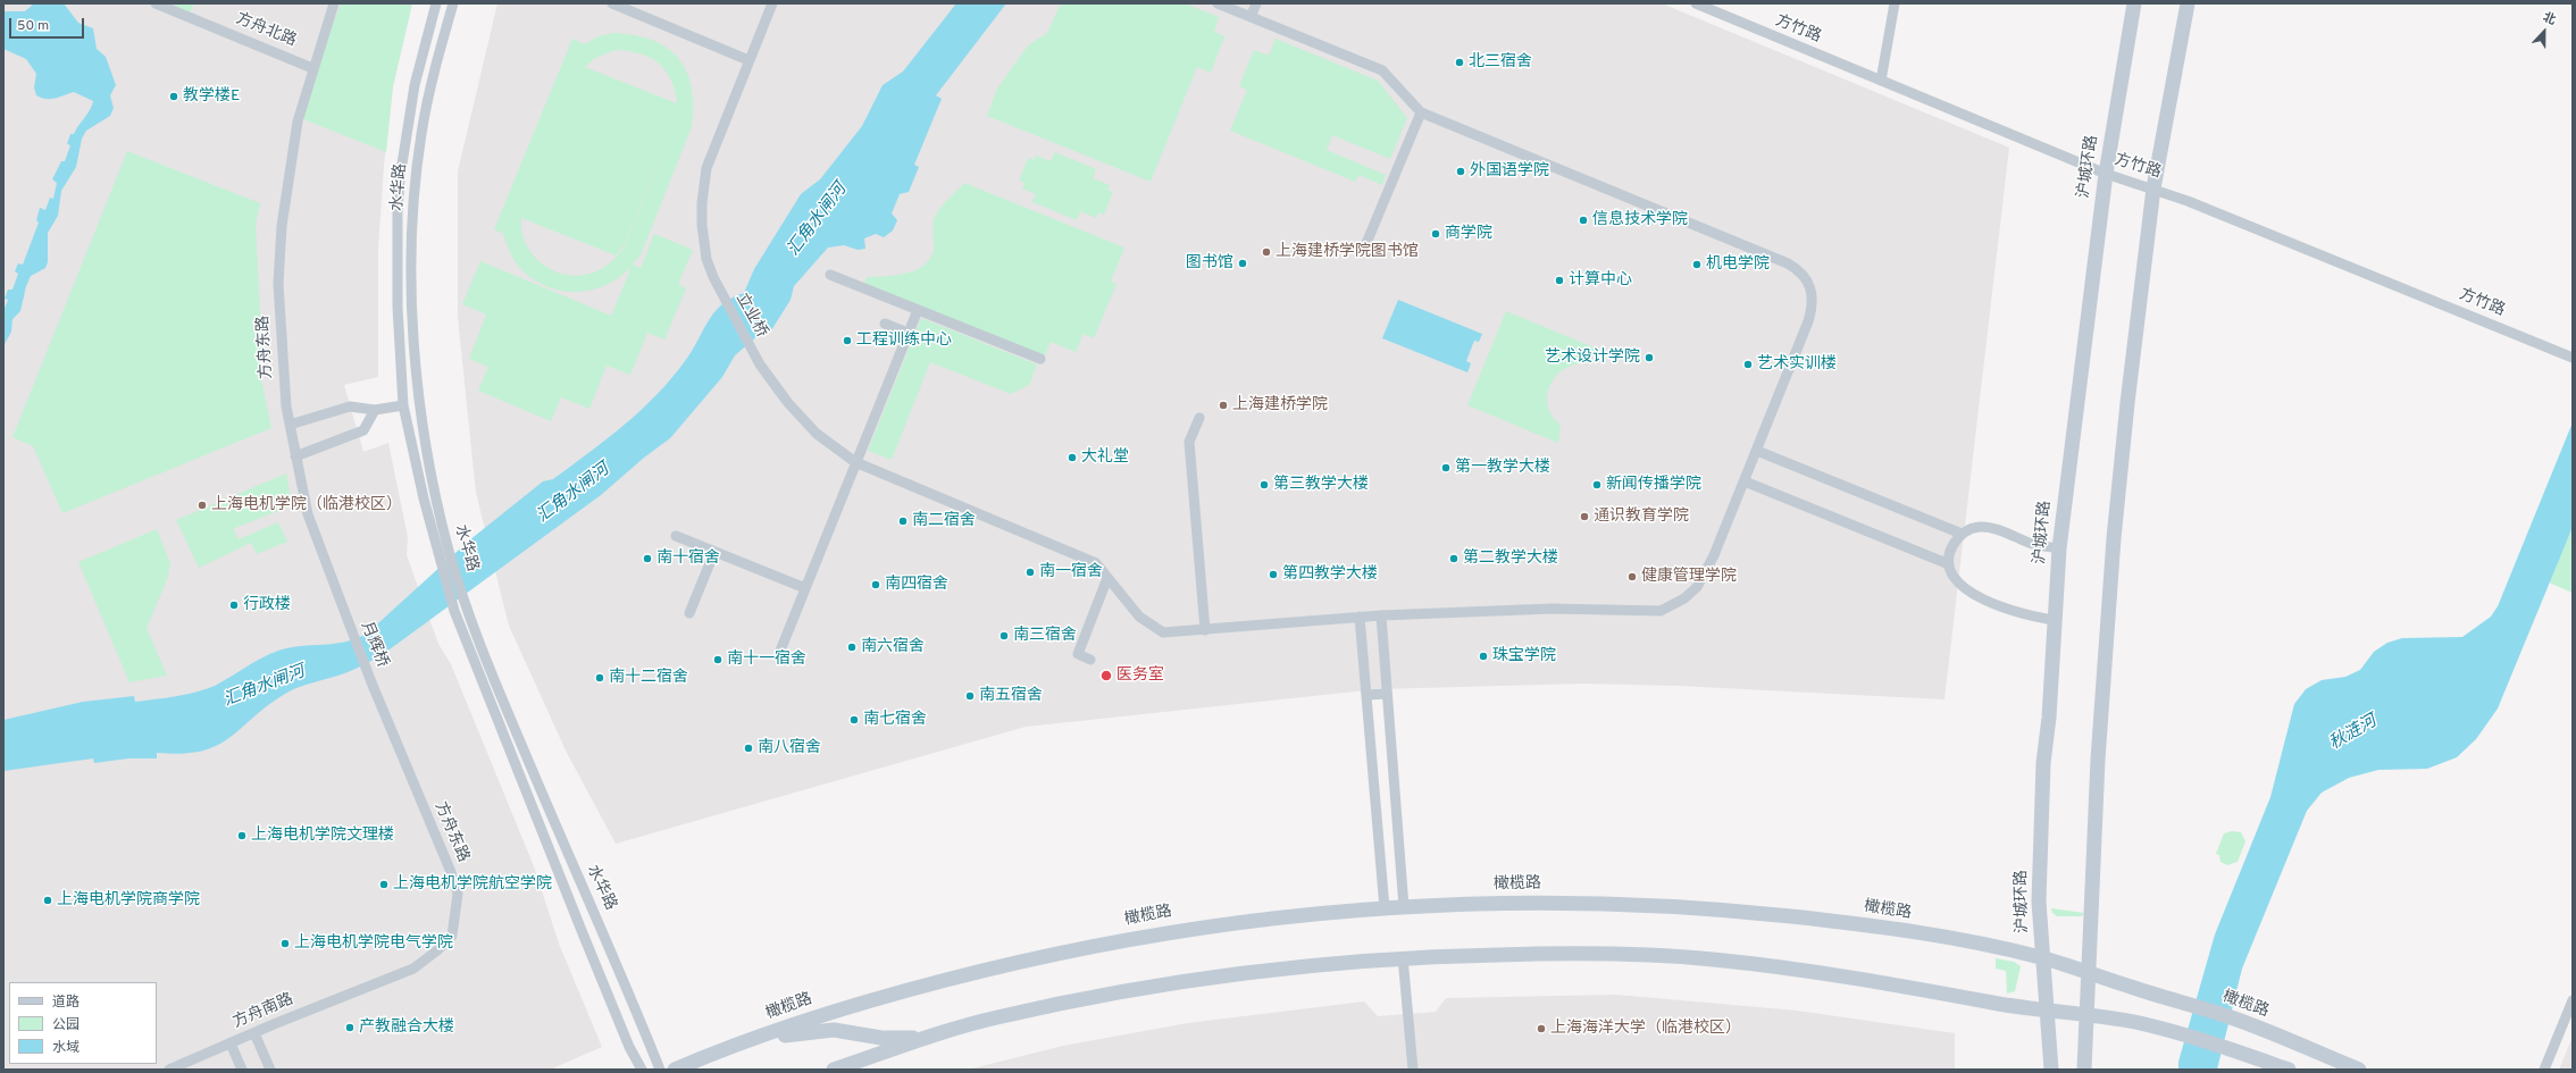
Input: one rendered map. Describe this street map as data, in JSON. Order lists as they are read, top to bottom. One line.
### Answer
{"streets":{"main road":["沪城环路","橄榄路"],"street":["方竹路","方舟北路","水华路","立业桥","方舟东路","月辉桥","方舟南路"]},"crossings":[["方竹路","沪城环路"],["方舟北路","方舟东路"],["沪城环路","橄榄路"],["方舟东路","月辉桥"],["方舟东路","方舟南路"]],"water":["汇角水闸河","秋涟河"],"places":["北三宿舍","教学楼E","外国语学院","信息技术学院","商学院","上海建桥学院图书馆","图书馆","机电学院","计算中心","工程训练中心","艺术设计学院","艺术实训楼","上海建桥学院","大礼堂","第一教学大楼","第三教学大楼","新闻传播学院","上海电机学院（临港校区）","通识教育学院","南二宿舍","南十宿舍","第二教学大楼","南一宿舍","第四教学大楼","健康管理学院","南四宿舍","行政楼","南三宿舍","南六宿舍","珠宝学院","南十一宿舍","医务室","南十二宿舍","南五宿舍","南七宿舍","南八宿舍","上海电机学院文理楼","上海电机学院航空学院","上海电机学院商学院","上海电机学院电气学院","产教融合大楼","上海海洋大学（临港校区）"],"legend":["道路","公园","水域"],"scale_bar":"50 m","north":"top"}
